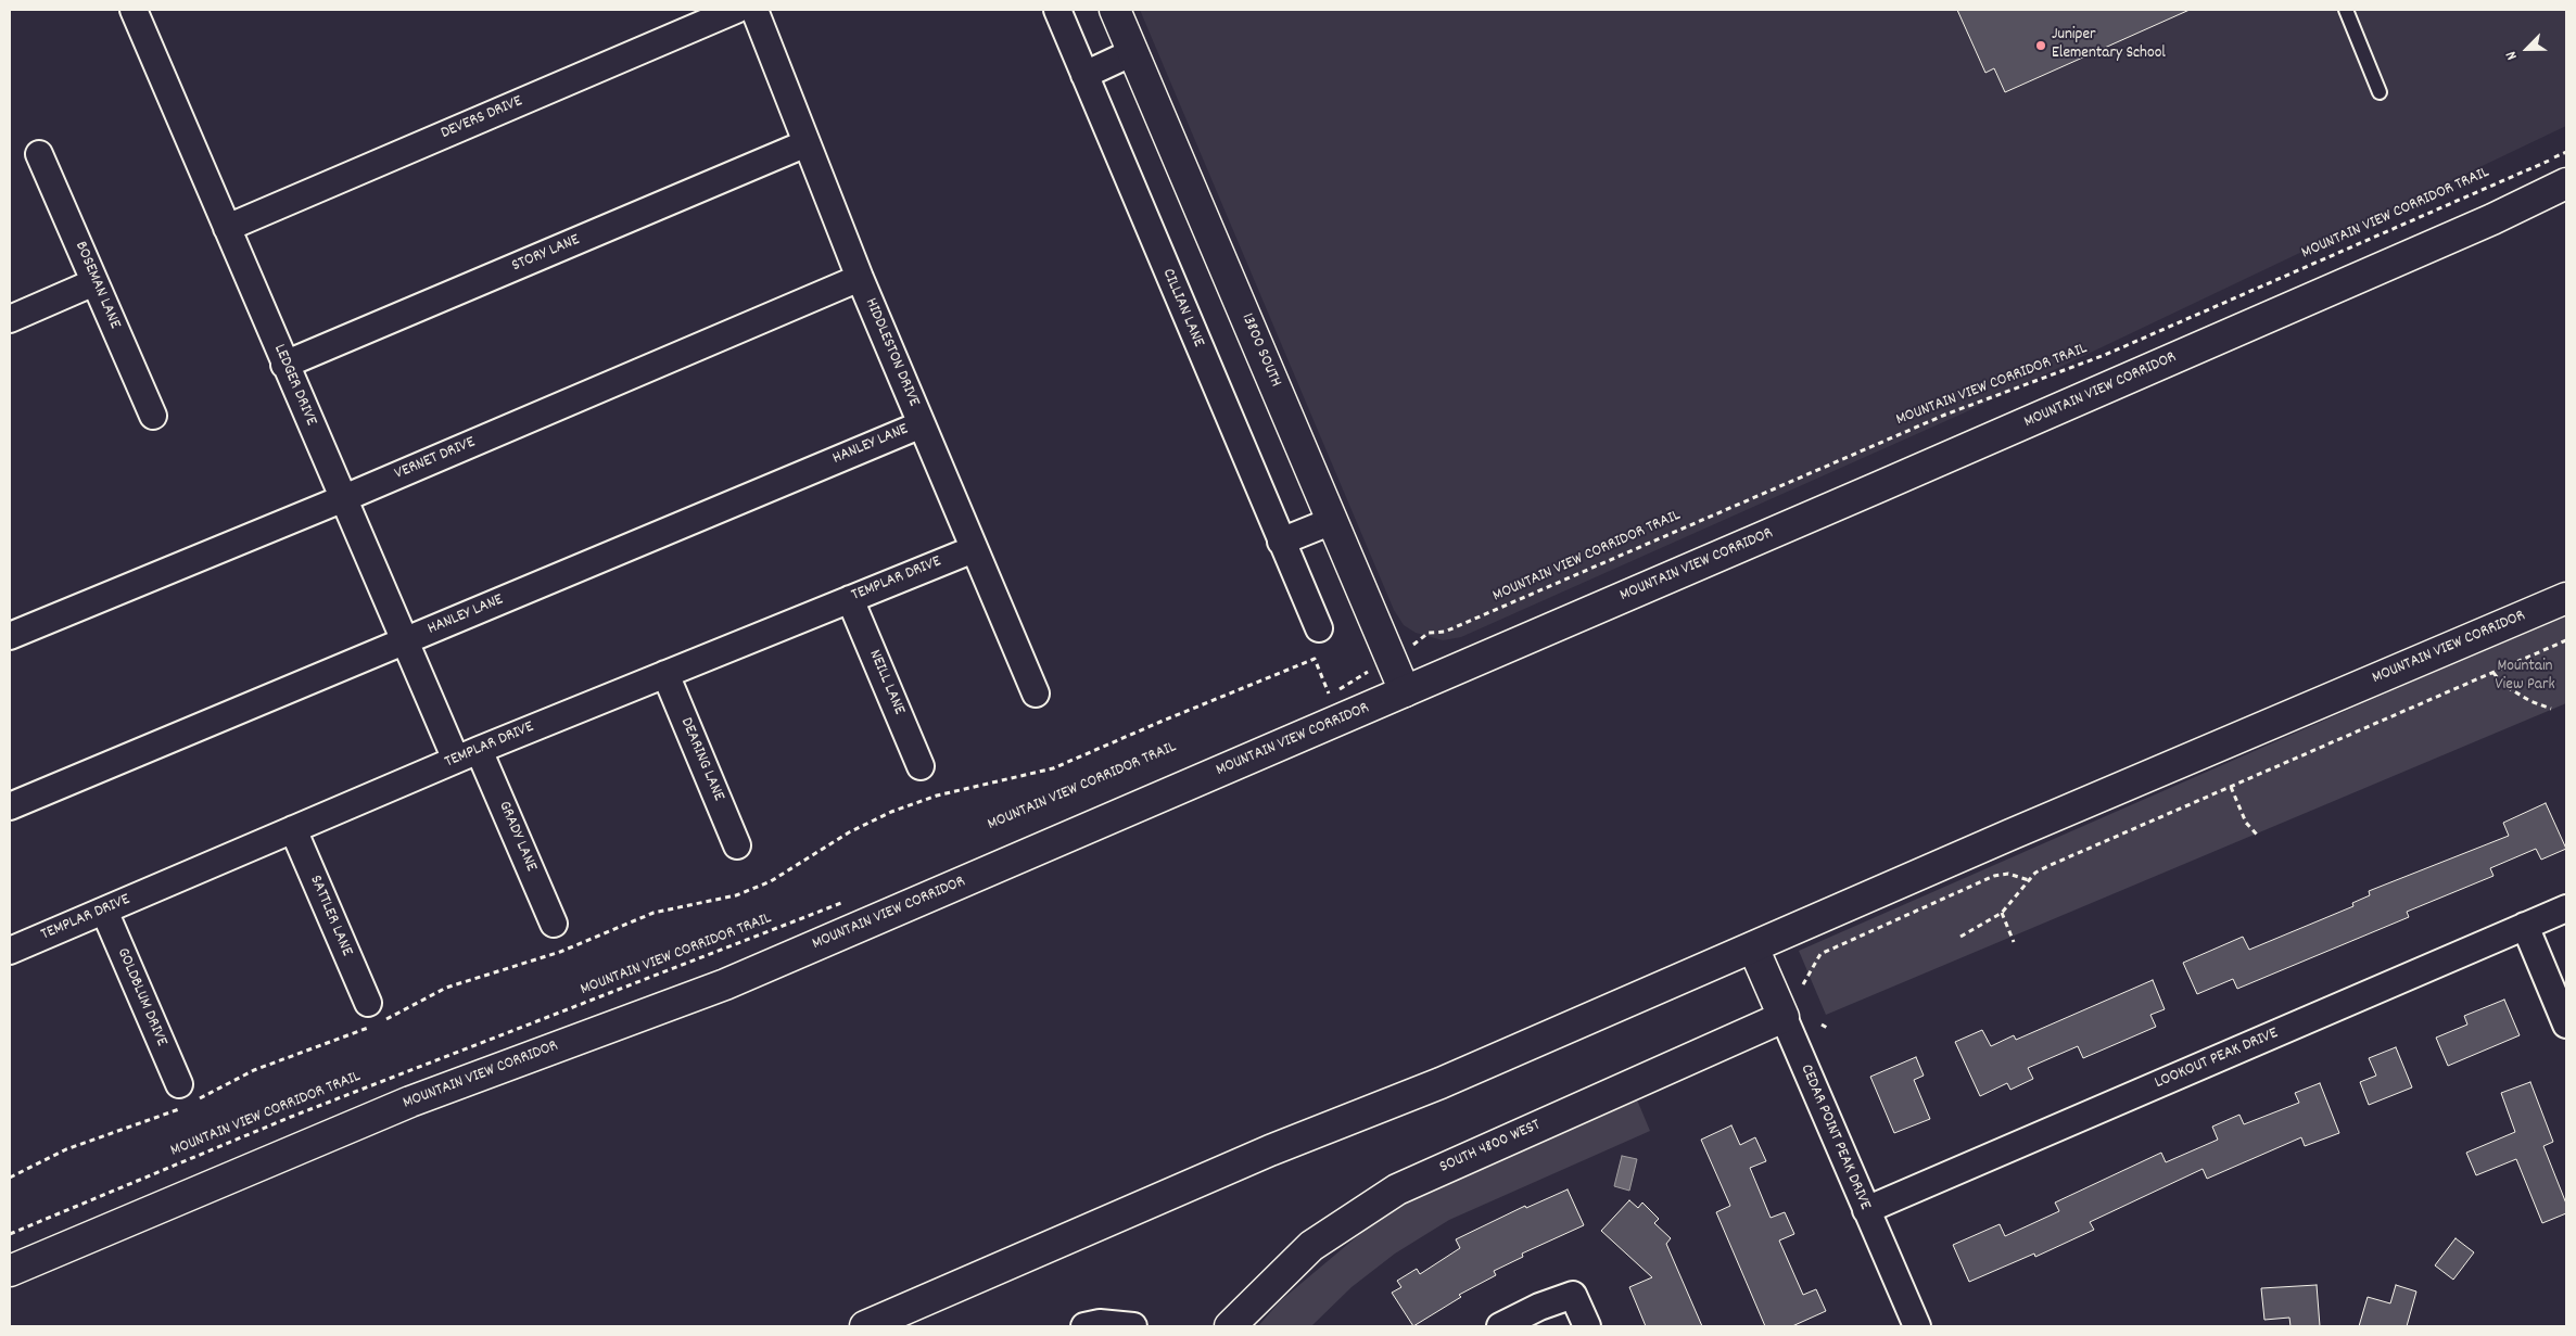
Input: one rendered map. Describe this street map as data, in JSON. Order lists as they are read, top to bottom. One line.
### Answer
{"streets":{"main road":["13800 SOUTH","MOUNTAIN VIEW CORRIDOR","CEDAR POINT PEAK DRIVE","SOUTH 4800 WEST"],"street":["DEVERS DRIVE","STORY LANE","BOSEMAN LANE","CILLIAN LANE","HIDDLESTON DRIVE","LEDGER DRIVE","HANLEY LANE","VERNET DRIVE","TEMPLAR DRIVE","NEILL LANE","DEARING LANE","GRADY LANE","SATTLER LANE","GOLDBLUM DRIVE","LOOKOUT PEAK DRIVE"],"path":["MOUNTAIN VIEW CORRIDOR TRAIL"]},"crossings":[["DEVERS DRIVE","LEDGER DRIVE"],["STORY LANE","HIDDLESTON DRIVE"],["STORY LANE","LEDGER DRIVE"],["13800 SOUTH","MOUNTAIN VIEW CORRIDOR"],["HIDDLESTON DRIVE","HANLEY LANE"],["HIDDLESTON DRIVE","VERNET DRIVE"],["HIDDLESTON DRIVE","TEMPLAR DRIVE"],["LEDGER DRIVE","HANLEY LANE"],["LEDGER DRIVE","VERNET DRIVE"],["LEDGER DRIVE","TEMPLAR DRIVE"],["MOUNTAIN VIEW CORRIDOR","CEDAR POINT PEAK DRIVE"],["TEMPLAR DRIVE","NEILL LANE"],["TEMPLAR DRIVE","DEARING LANE"],["TEMPLAR DRIVE","GRADY LANE"],["TEMPLAR DRIVE","SATTLER LANE"],["TEMPLAR DRIVE","GOLDBLUM DRIVE"],["LOOKOUT PEAK DRIVE","CEDAR POINT PEAK DRIVE"],["CEDAR POINT PEAK DRIVE","SOUTH 4800 WEST"]],"parks":["Mountain View Park"],"places":["Juniper Elementary School"],"north":"bottom left"}
